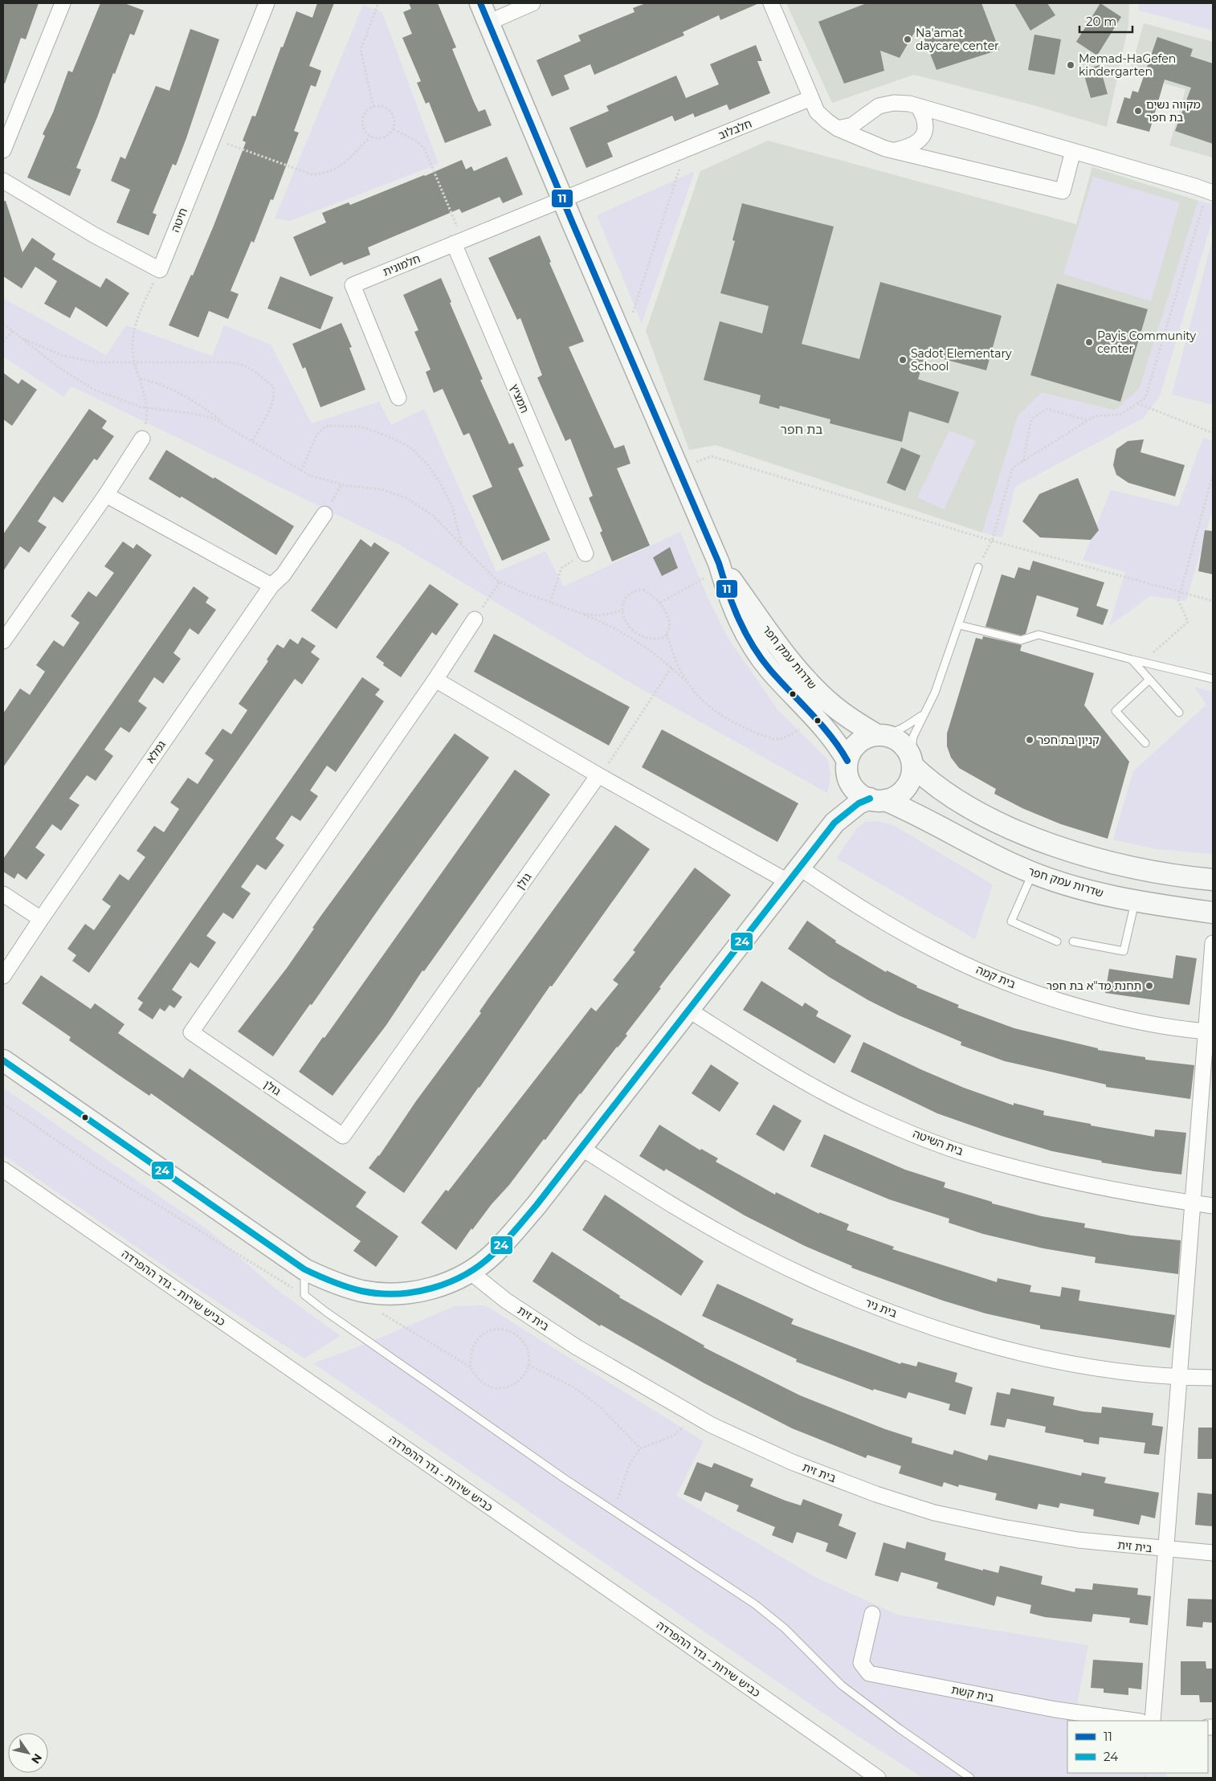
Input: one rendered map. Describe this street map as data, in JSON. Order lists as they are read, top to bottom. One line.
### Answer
{"streets":{"street":["חלבלוב","חיטה","חלמונית","חמציץ","שדרות עמק חפר","גמלא","גולן","בית קמה","בית השיטה","כביש שירות - גדר ההפרדה","בית ניר","בית זית","בית קשת"]},"crossings":[["חלבלוב","חלמונית"],["חלבלוב","שדרות עמק חפר"],["חלמונית","חמציץ"],["חלמונית","שדרות עמק חפר"]],"districts":["בת חפר"],"places":["Na'amat daycare center","Memad-HaGefen kindergarten","מקווה נשים בת חפר","Payis Community center","Sadot Elementary School","קניון בת חפר","תחנת מד\"א בת חפר"],"lines":["transit line 11","transit line 24"],"legend":["11","24"],"scale_bar":"20 m","north":"bottom right"}
